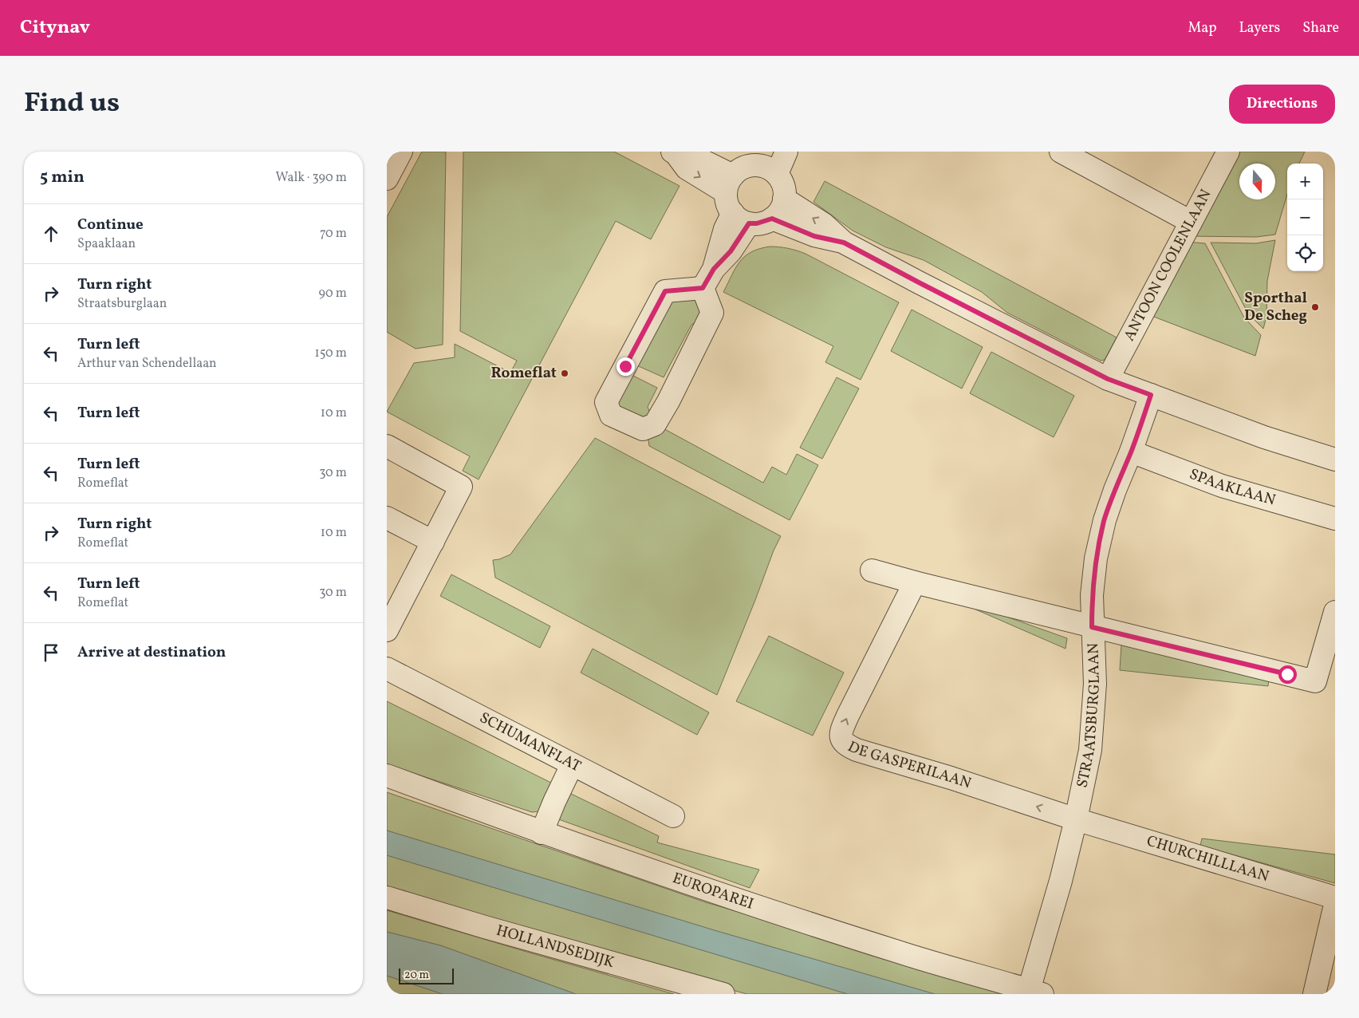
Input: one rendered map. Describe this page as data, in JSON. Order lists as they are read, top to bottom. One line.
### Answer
{"streets":{"street":["ANTOON COOLENLAAN","SPAAKLAAN","STRAATSBURGLAAN","SCHUMANFLAT","DE GASPERILAAN","CHURCHILLLAAN","EUROPAREI","HOLLANDSEDIJK"]},"crossings":[["SPAAKLAAN","STRAATSBURGLAAN"],["STRAATSBURGLAAN","DE GASPERILAAN"],["STRAATSBURGLAAN","CHURCHILLLAAN"],["STRAATSBURGLAAN","EUROPAREI"],["DE GASPERILAAN","CHURCHILLLAAN"]],"places":["Sporthal De Scheg","Romeflat"],"scale_bar":"20 m","north":"bottom","page":{"header":"Citynav","nav":["Map","Layers","Share"],"title":"Find us","buttons":"Directions","heading":["5 min","Walk · 390 m"],"map_buttons":["+","−"],"list":[["Continue","Spaaklaan","70 m"],["Turn right","Straatsburglaan","90 m"],["Turn left","Arthur van Schendellaan","150 m"],["Turn left","10 m"],["Turn left","Romeflat","30 m"],["Turn right","Romeflat","10 m"],["Turn left","Romeflat","30 m"],"Arrive at destination"],"scale":"20 m"}}
